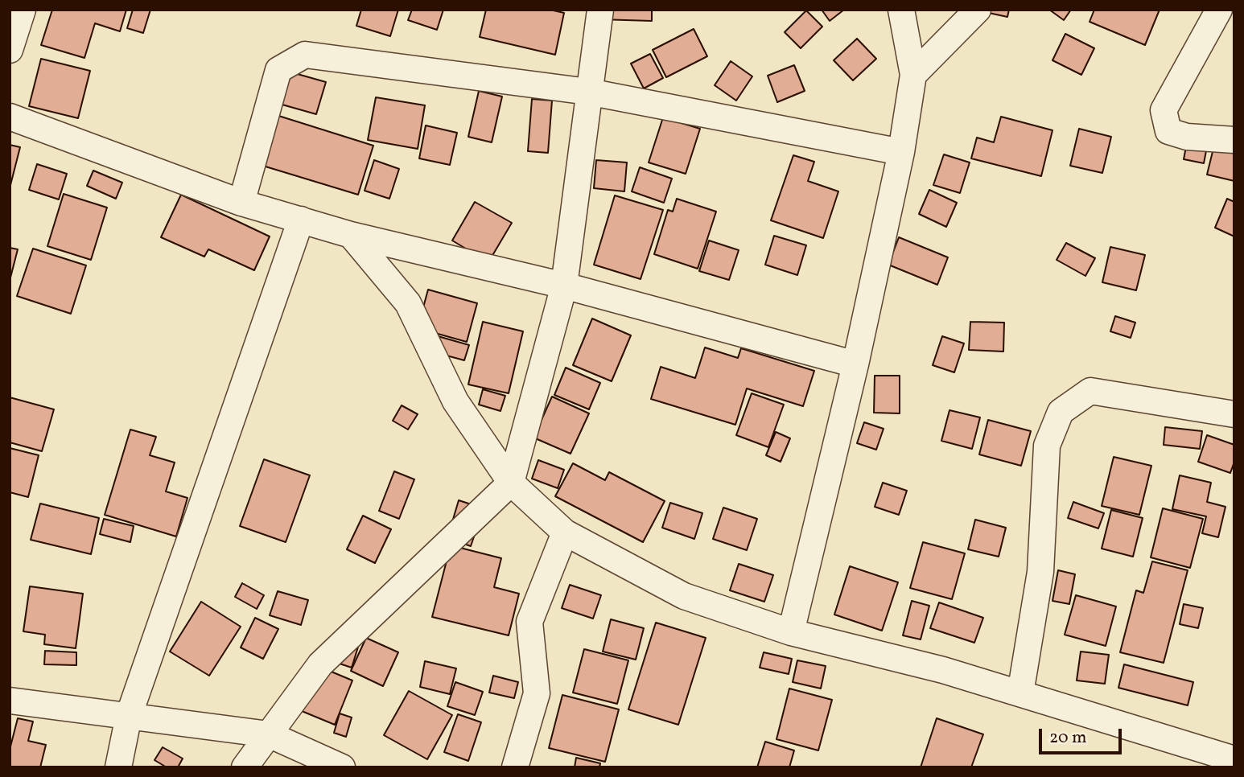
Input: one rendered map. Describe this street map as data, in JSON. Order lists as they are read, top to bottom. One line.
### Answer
{"scale_bar":"20 m"}
